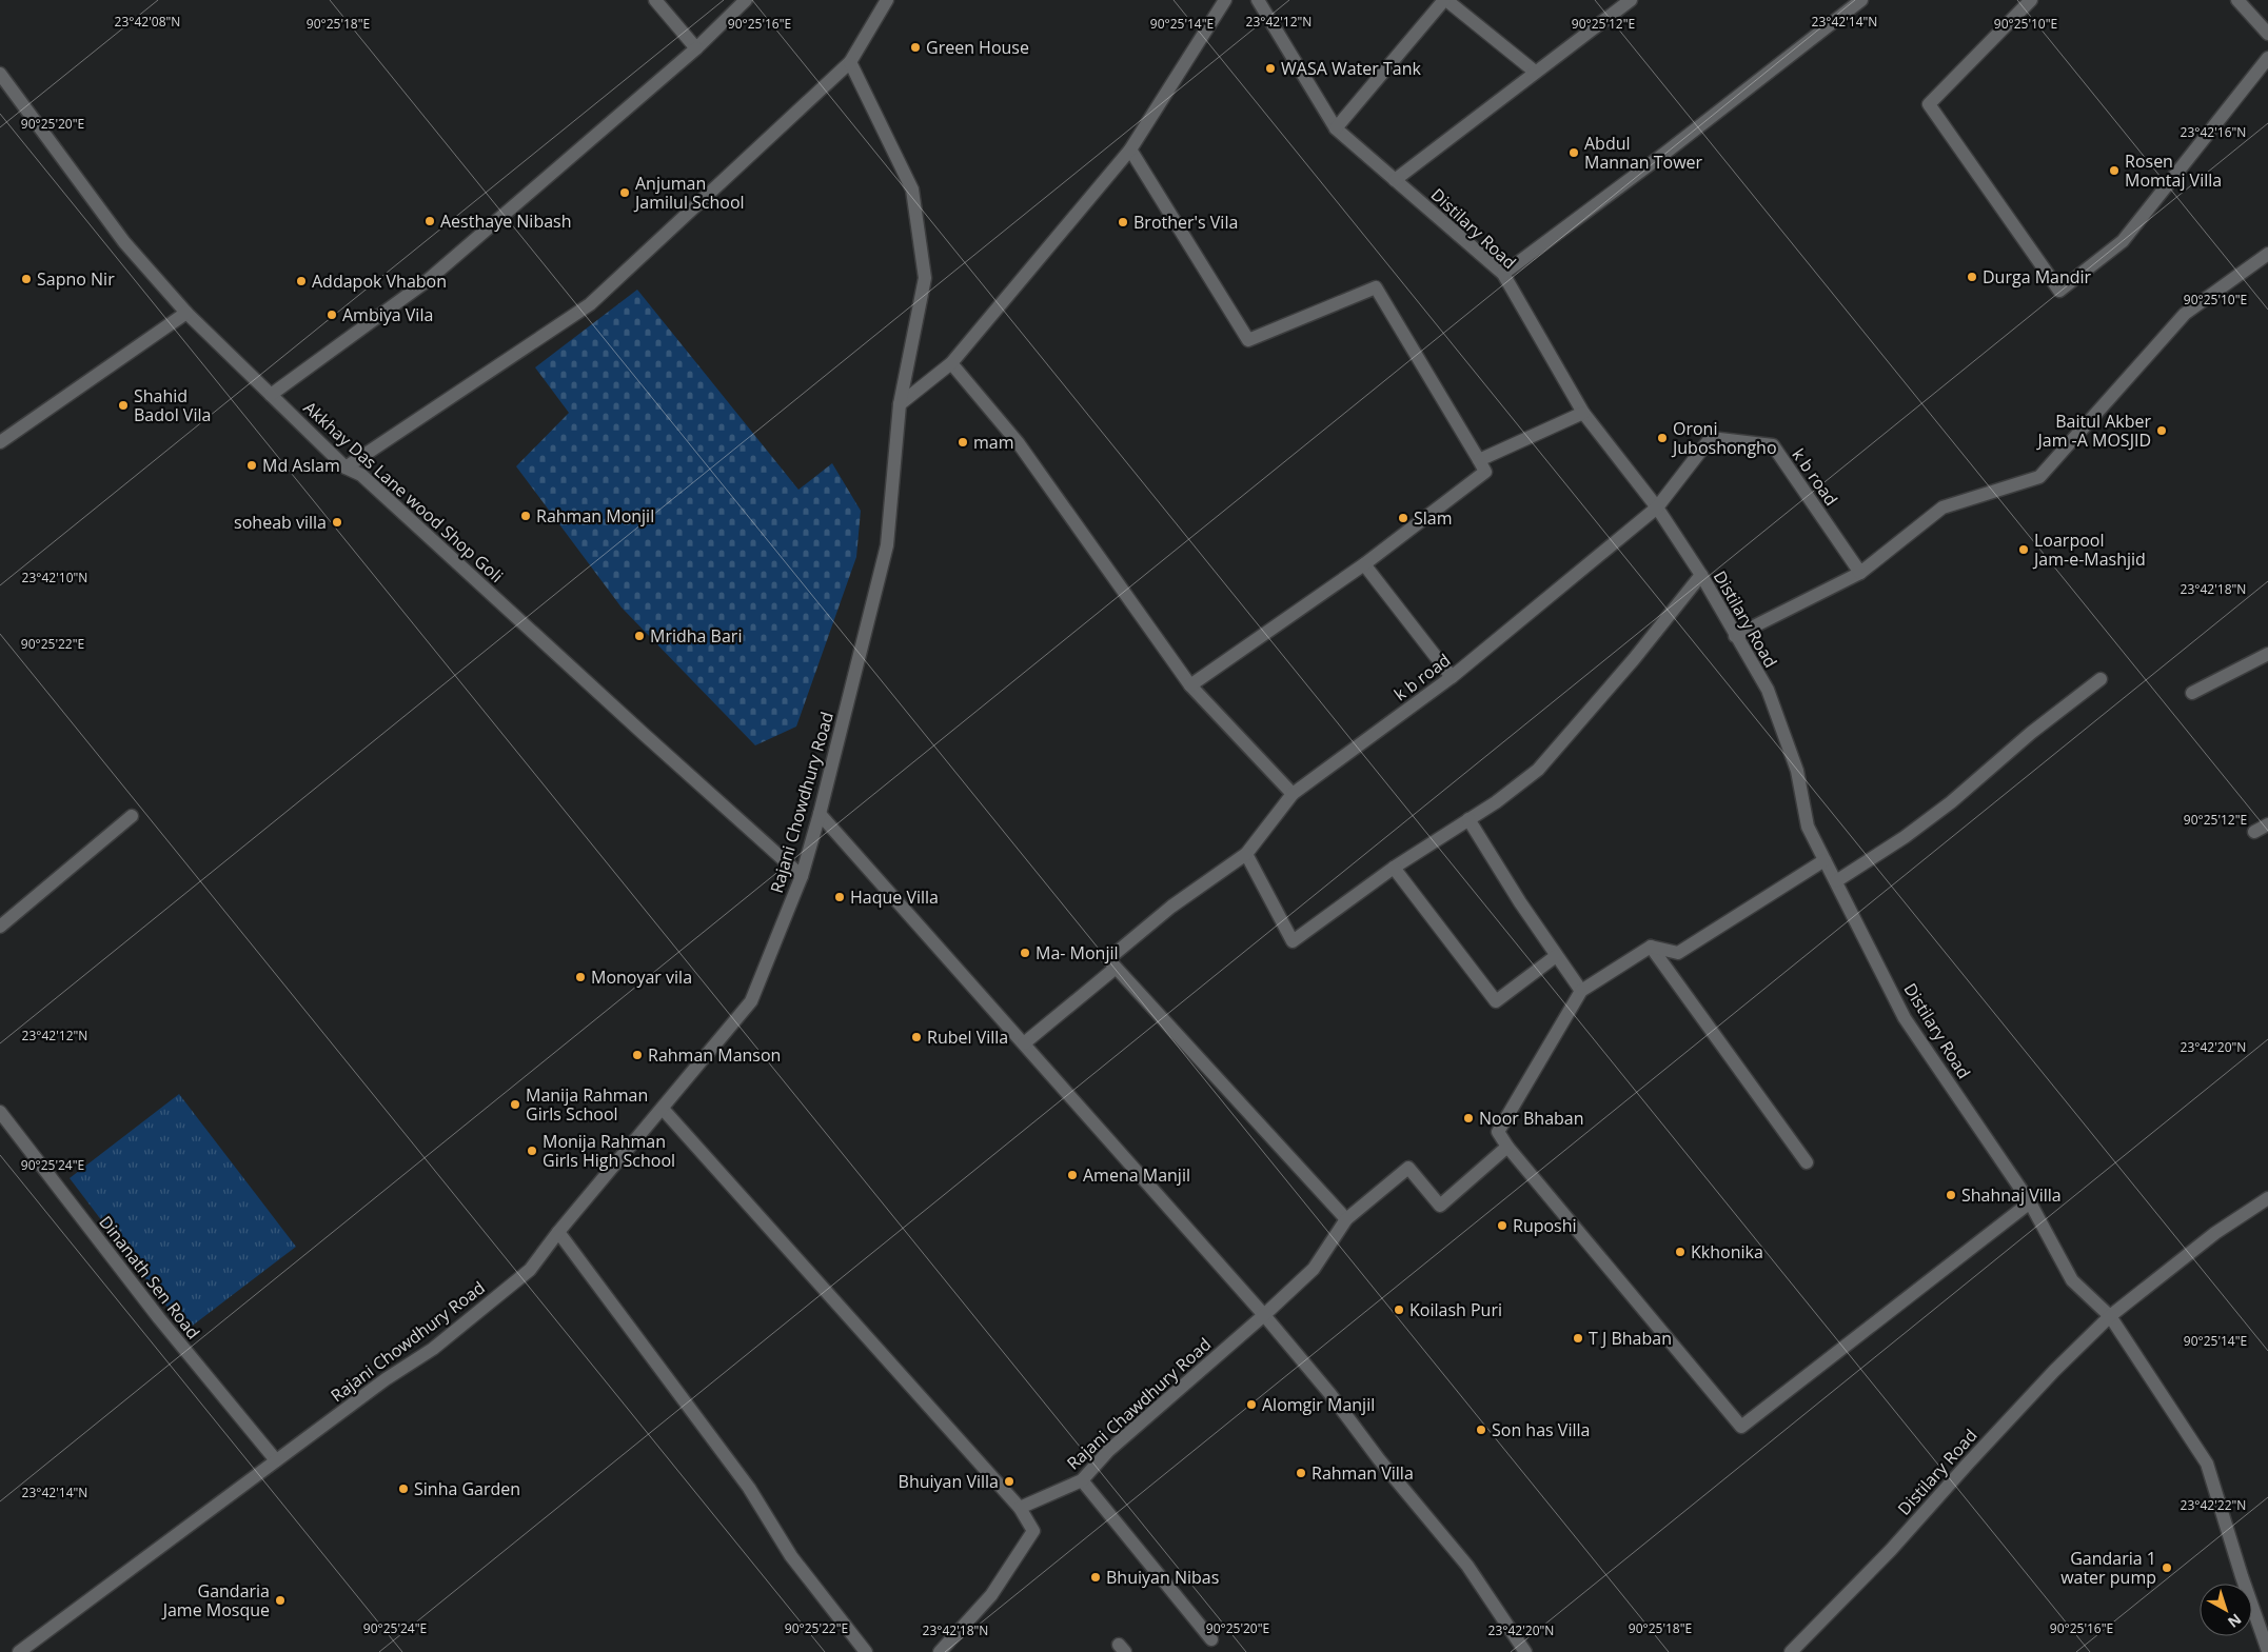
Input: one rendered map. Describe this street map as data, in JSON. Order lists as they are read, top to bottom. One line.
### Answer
{"streets":{"street":["Distilary Road","k b road","Akkhay Das Lane wood Shop Goli","Rajani Chowdhury Road","Dinanath Sen Road","Rajani Chawdhury Road"]},"crossings":[["Distilary Road","k b road"],["Akkhay Das Lane wood Shop Goli","Rajani Chowdhury Road"],["Rajani Chowdhury Road","Dinanath Sen Road"]],"places":["Green House","WASA Water Tank","Abdul Mannan Tower","Rosen Momtaj Villa","Anjuman Jamilul School","Aesthaye Nibash","Brother's Vila","Durga Mandir","Sapno Nir","Addapok Vhabon","Ambiya Vila","Shahid Badol Vila","Baitul Akber Jam -A MOSJID","Oroni Juboshongho","mam","Md Aslam","Rahman Monjil","Slam","soheab villa","Loarpool Jam-e-Mashjid","Mridha Bari","Haque Villa","Ma- Monjil","Monoyar vila","Rubel Villa","Rahman Manson","Manija Rahman Girls School","Noor Bhaban","Monija Rahman Girls High School","Amena Manjil","Shahnaj Villa","Ruposhi","Kkhonika","Koilash Puri","T J Bhaban","Alomgir Manjil","Son has Villa","Rahman Villa","Bhuiyan Villa","Sinha Garden","Gandaria 1 water pump","Bhuiyan Nibas","Gandaria Jame Mosque"],"north":"bottom right","coordinates":["23°42'08\"N","23°42'14\"N","23°42'12\"N","90°25'18\"E","90°25'14\"E","90°25'12\"E","90°25'10\"E","90°25'16\"E","90°25'20\"E","23°42'16\"N","23°42'10\"N","23°42'18\"N","90°25'22\"E","23°42'20\"N","90°25'24\"E","23°42'22\"N"]}
